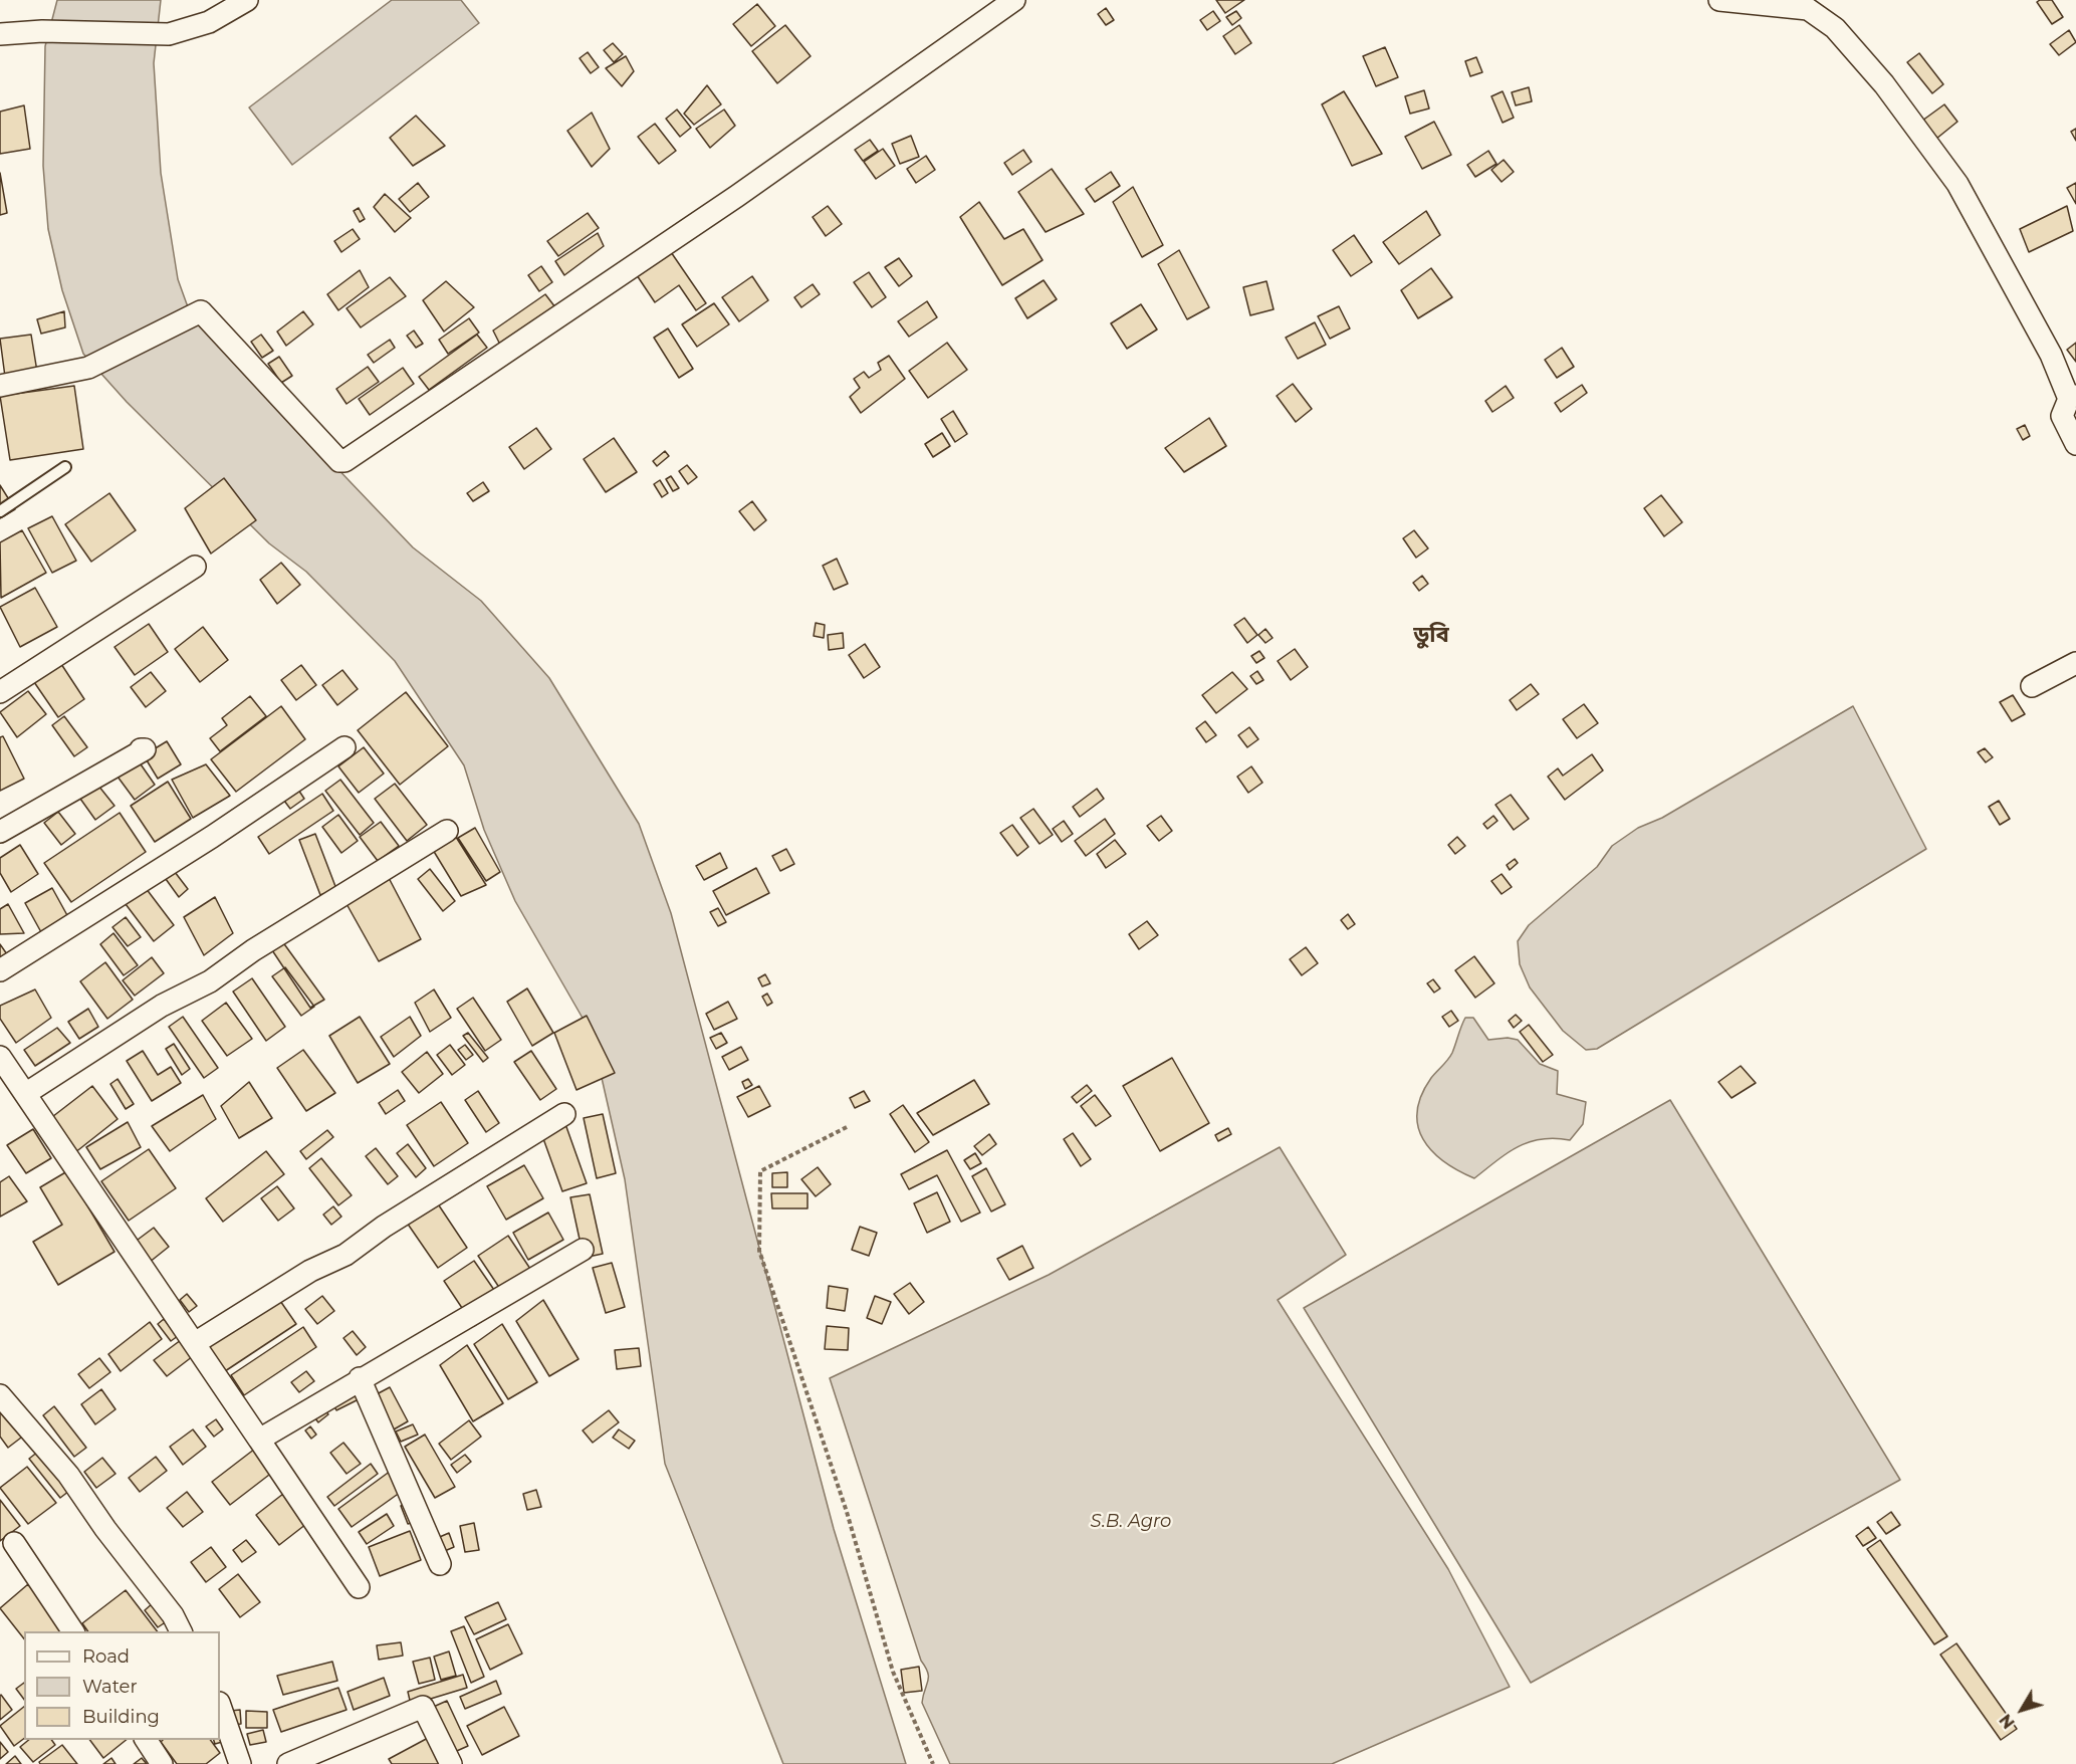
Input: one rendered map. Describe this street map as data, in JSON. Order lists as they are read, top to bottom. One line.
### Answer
{"districts":["ডুবি"],"water":["S.B. Agro"],"legend":["Road","Water","Building"],"north":"bottom left"}
